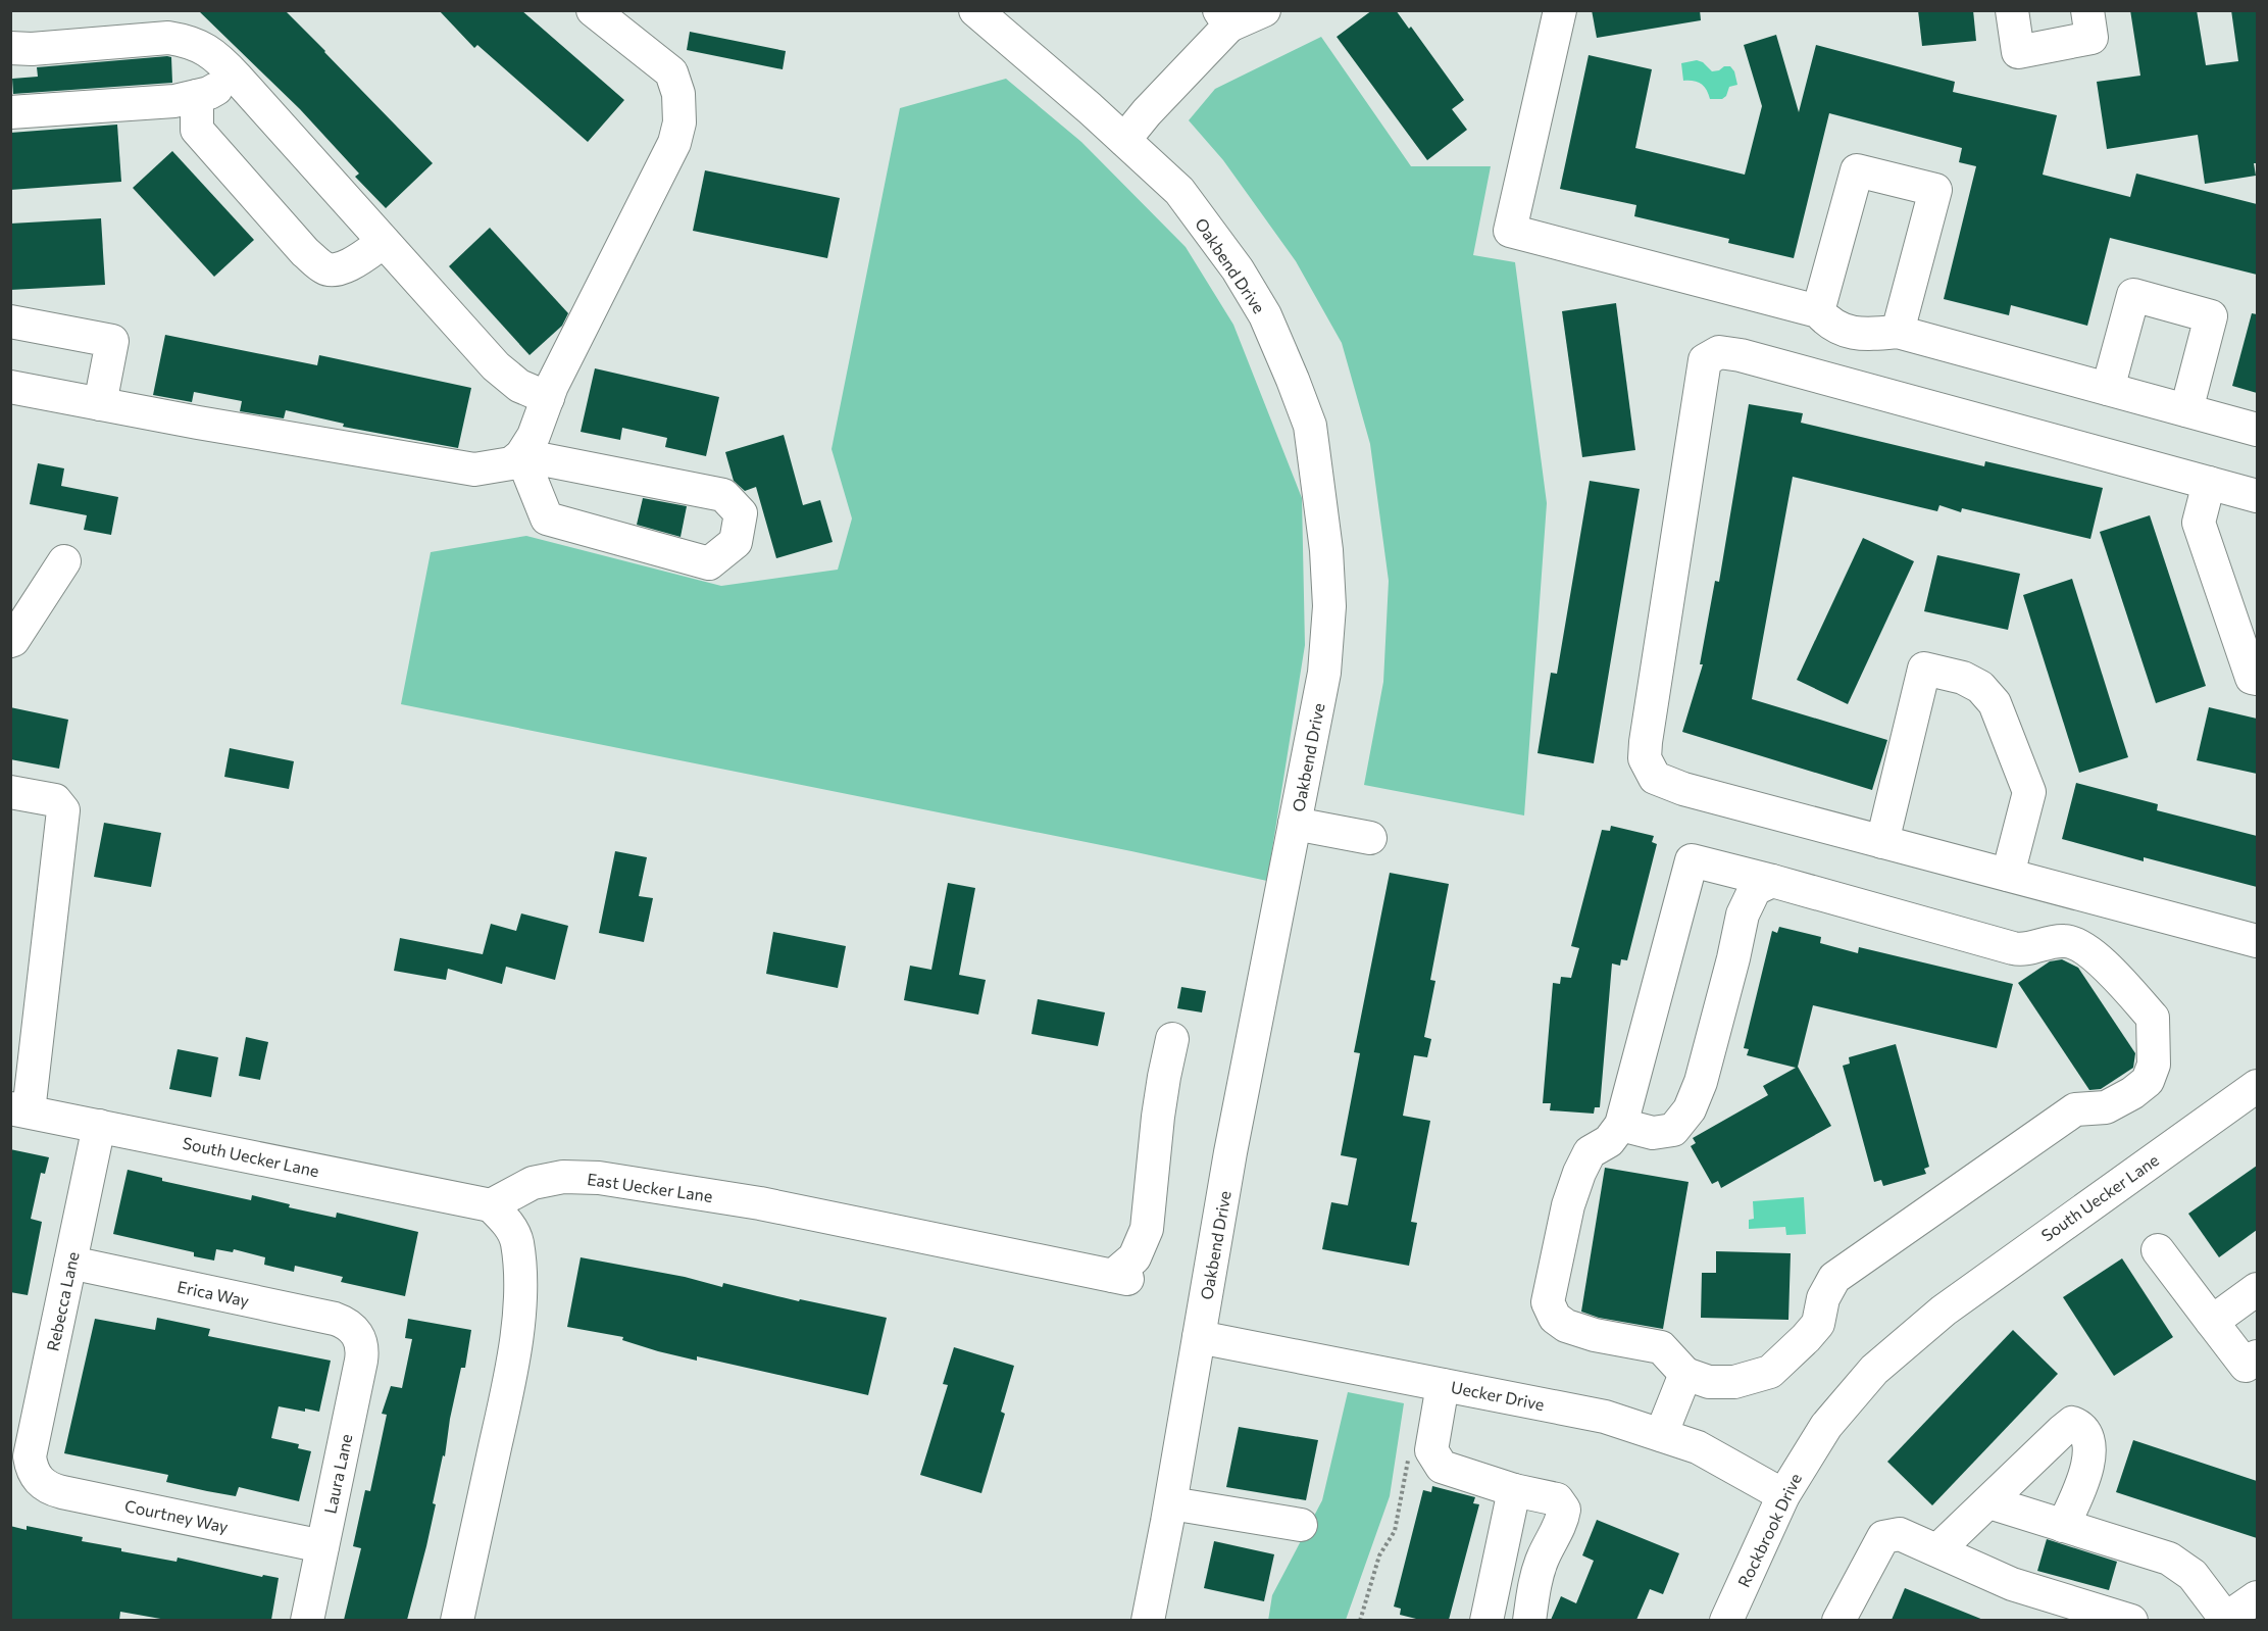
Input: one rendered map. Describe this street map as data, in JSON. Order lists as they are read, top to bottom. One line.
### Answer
{"streets":{"street":["Oakbend Drive","South Uecker Lane","East Uecker Lane","Erica Way","Rebecca Lane","Uecker Drive","Laura Lane","Courtney Way","Rockbrook Drive"]},"crossings":[["Oakbend Drive","Uecker Drive"],["South Uecker Lane","East Uecker Lane"],["South Uecker Lane","Rebecca Lane"],["South Uecker Lane","Rockbrook Drive"],["Erica Way","Rebecca Lane"],["Erica Way","Laura Lane"],["Rebecca Lane","Courtney Way"],["Uecker Drive","Rockbrook Drive"],["Laura Lane","Courtney Way"]]}
